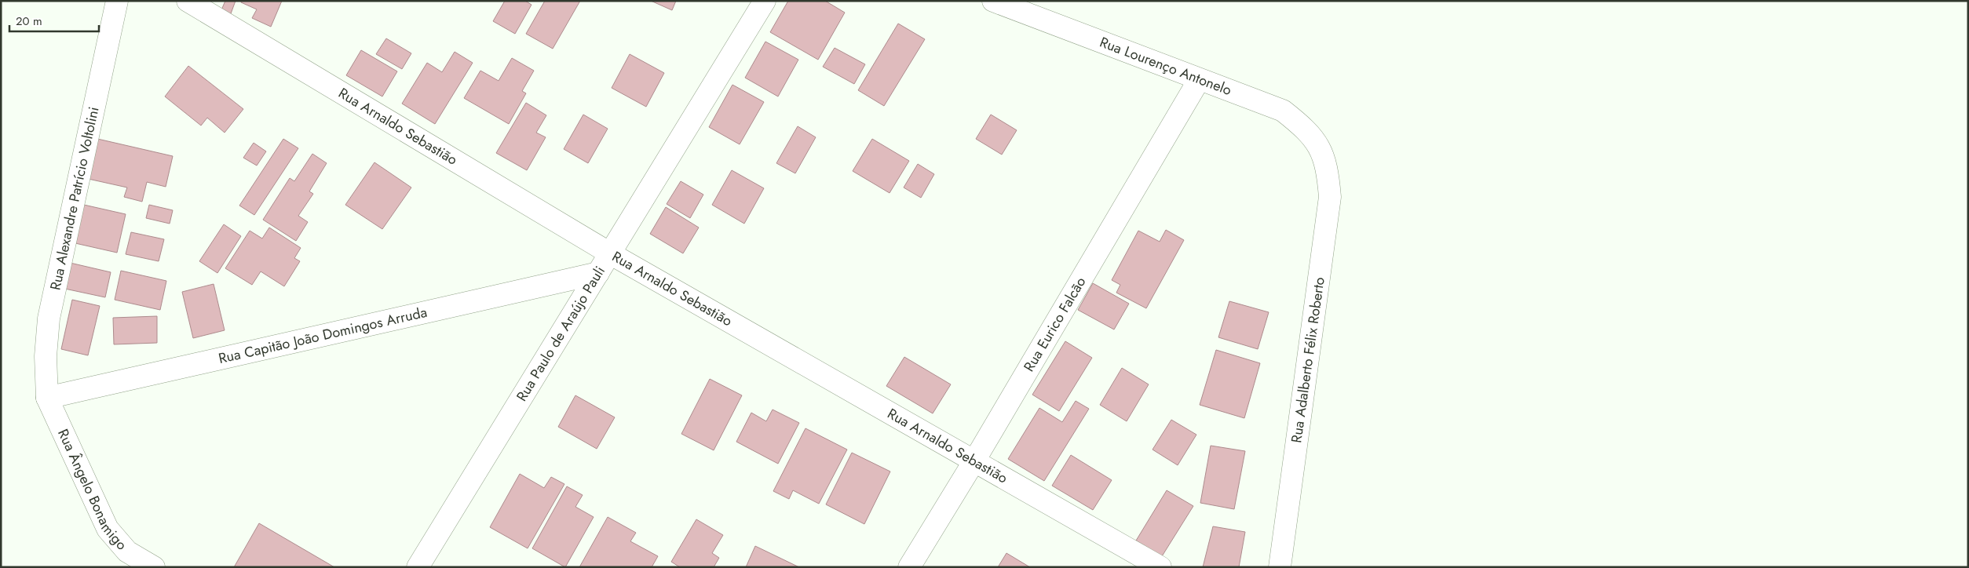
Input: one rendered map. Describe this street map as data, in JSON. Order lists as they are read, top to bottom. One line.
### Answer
{"streets":{"street":["Rua Lourenço Antonelo","Rua Arnaldo Sebastião","Rua Alexandre Patrício Voltolini","Rua Eurico Falcão","Rua Paulo de Araújo Pauli","Rua Capitão João Domingos Arruda","Rua Adalberto Félix Roberto","Rua Ângelo Bonamigo"]},"crossings":[["Rua Lourenço Antonelo","Rua Eurico Falcão"],["Rua Lourenço Antonelo","Rua Adalberto Félix Roberto"],["Rua Arnaldo Sebastião","Rua Eurico Falcão"],["Rua Arnaldo Sebastião","Rua Paulo de Araújo Pauli"],["Rua Alexandre Patrício Voltolini","Rua Capitão João Domingos Arruda"],["Rua Alexandre Patrício Voltolini","Rua Ângelo Bonamigo"],["Rua Paulo de Araújo Pauli","Rua Capitão João Domingos Arruda"],["Rua Capitão João Domingos Arruda","Rua Ângelo Bonamigo"]],"scale_bar":"20 m"}
